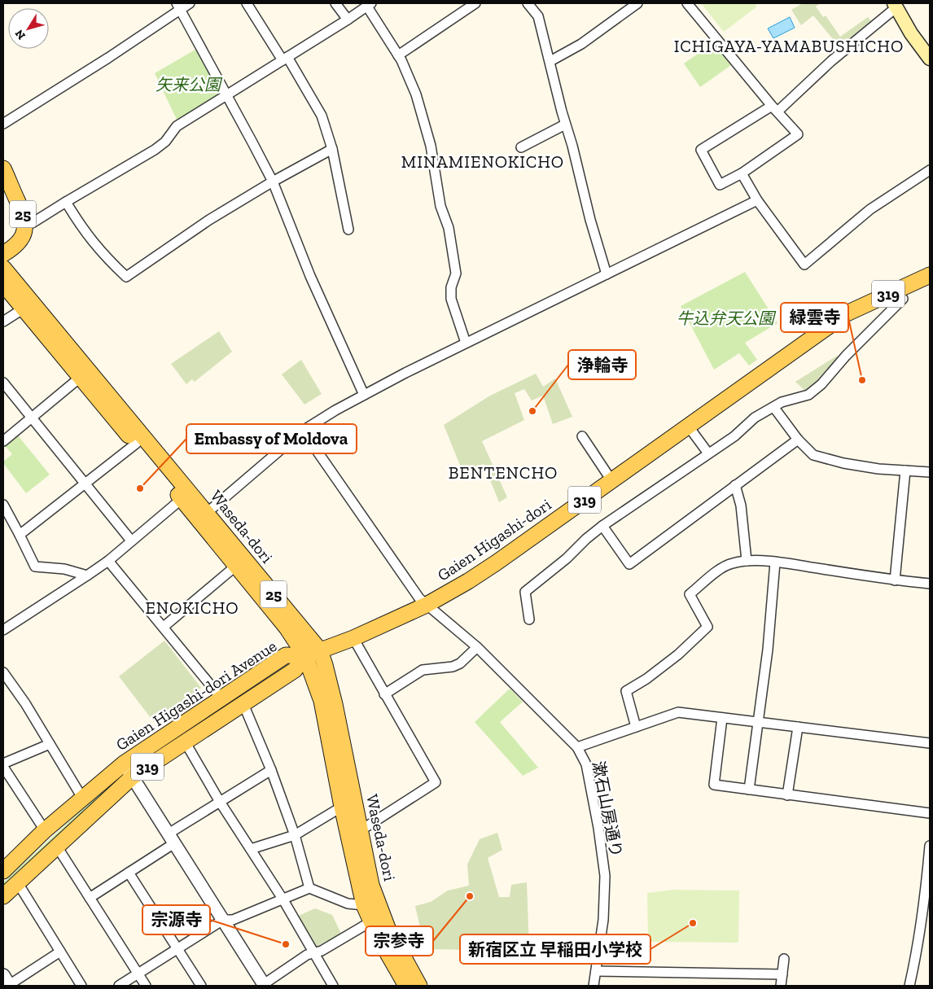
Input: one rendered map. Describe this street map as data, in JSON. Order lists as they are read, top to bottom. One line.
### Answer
{"streets":{"main road":["25","319","Waseda-dori","Gaien Higashi-dori","Gaien Higashi-dori Avenue"],"street":["漱石山房通り"]},"crossings":[["Waseda-dori","Gaien Higashi-dori"],["Waseda-dori","Gaien Higashi-dori Avenue"],["Gaien Higashi-dori","Gaien Higashi-dori Avenue"],["Gaien Higashi-dori","漱石山房通り"]],"districts":["ICHIGAYA-YAMABUSHICHO","MINAMIENOKICHO","BENTENCHO","ENOKICHO"],"parks":["矢来公園","牛込弁天公園"],"places":["緑雲寺","浄輪寺","Embassy of Moldova","宗参寺","新宿区立 早稲田小学校","宗源寺"],"north":"bottom left"}
